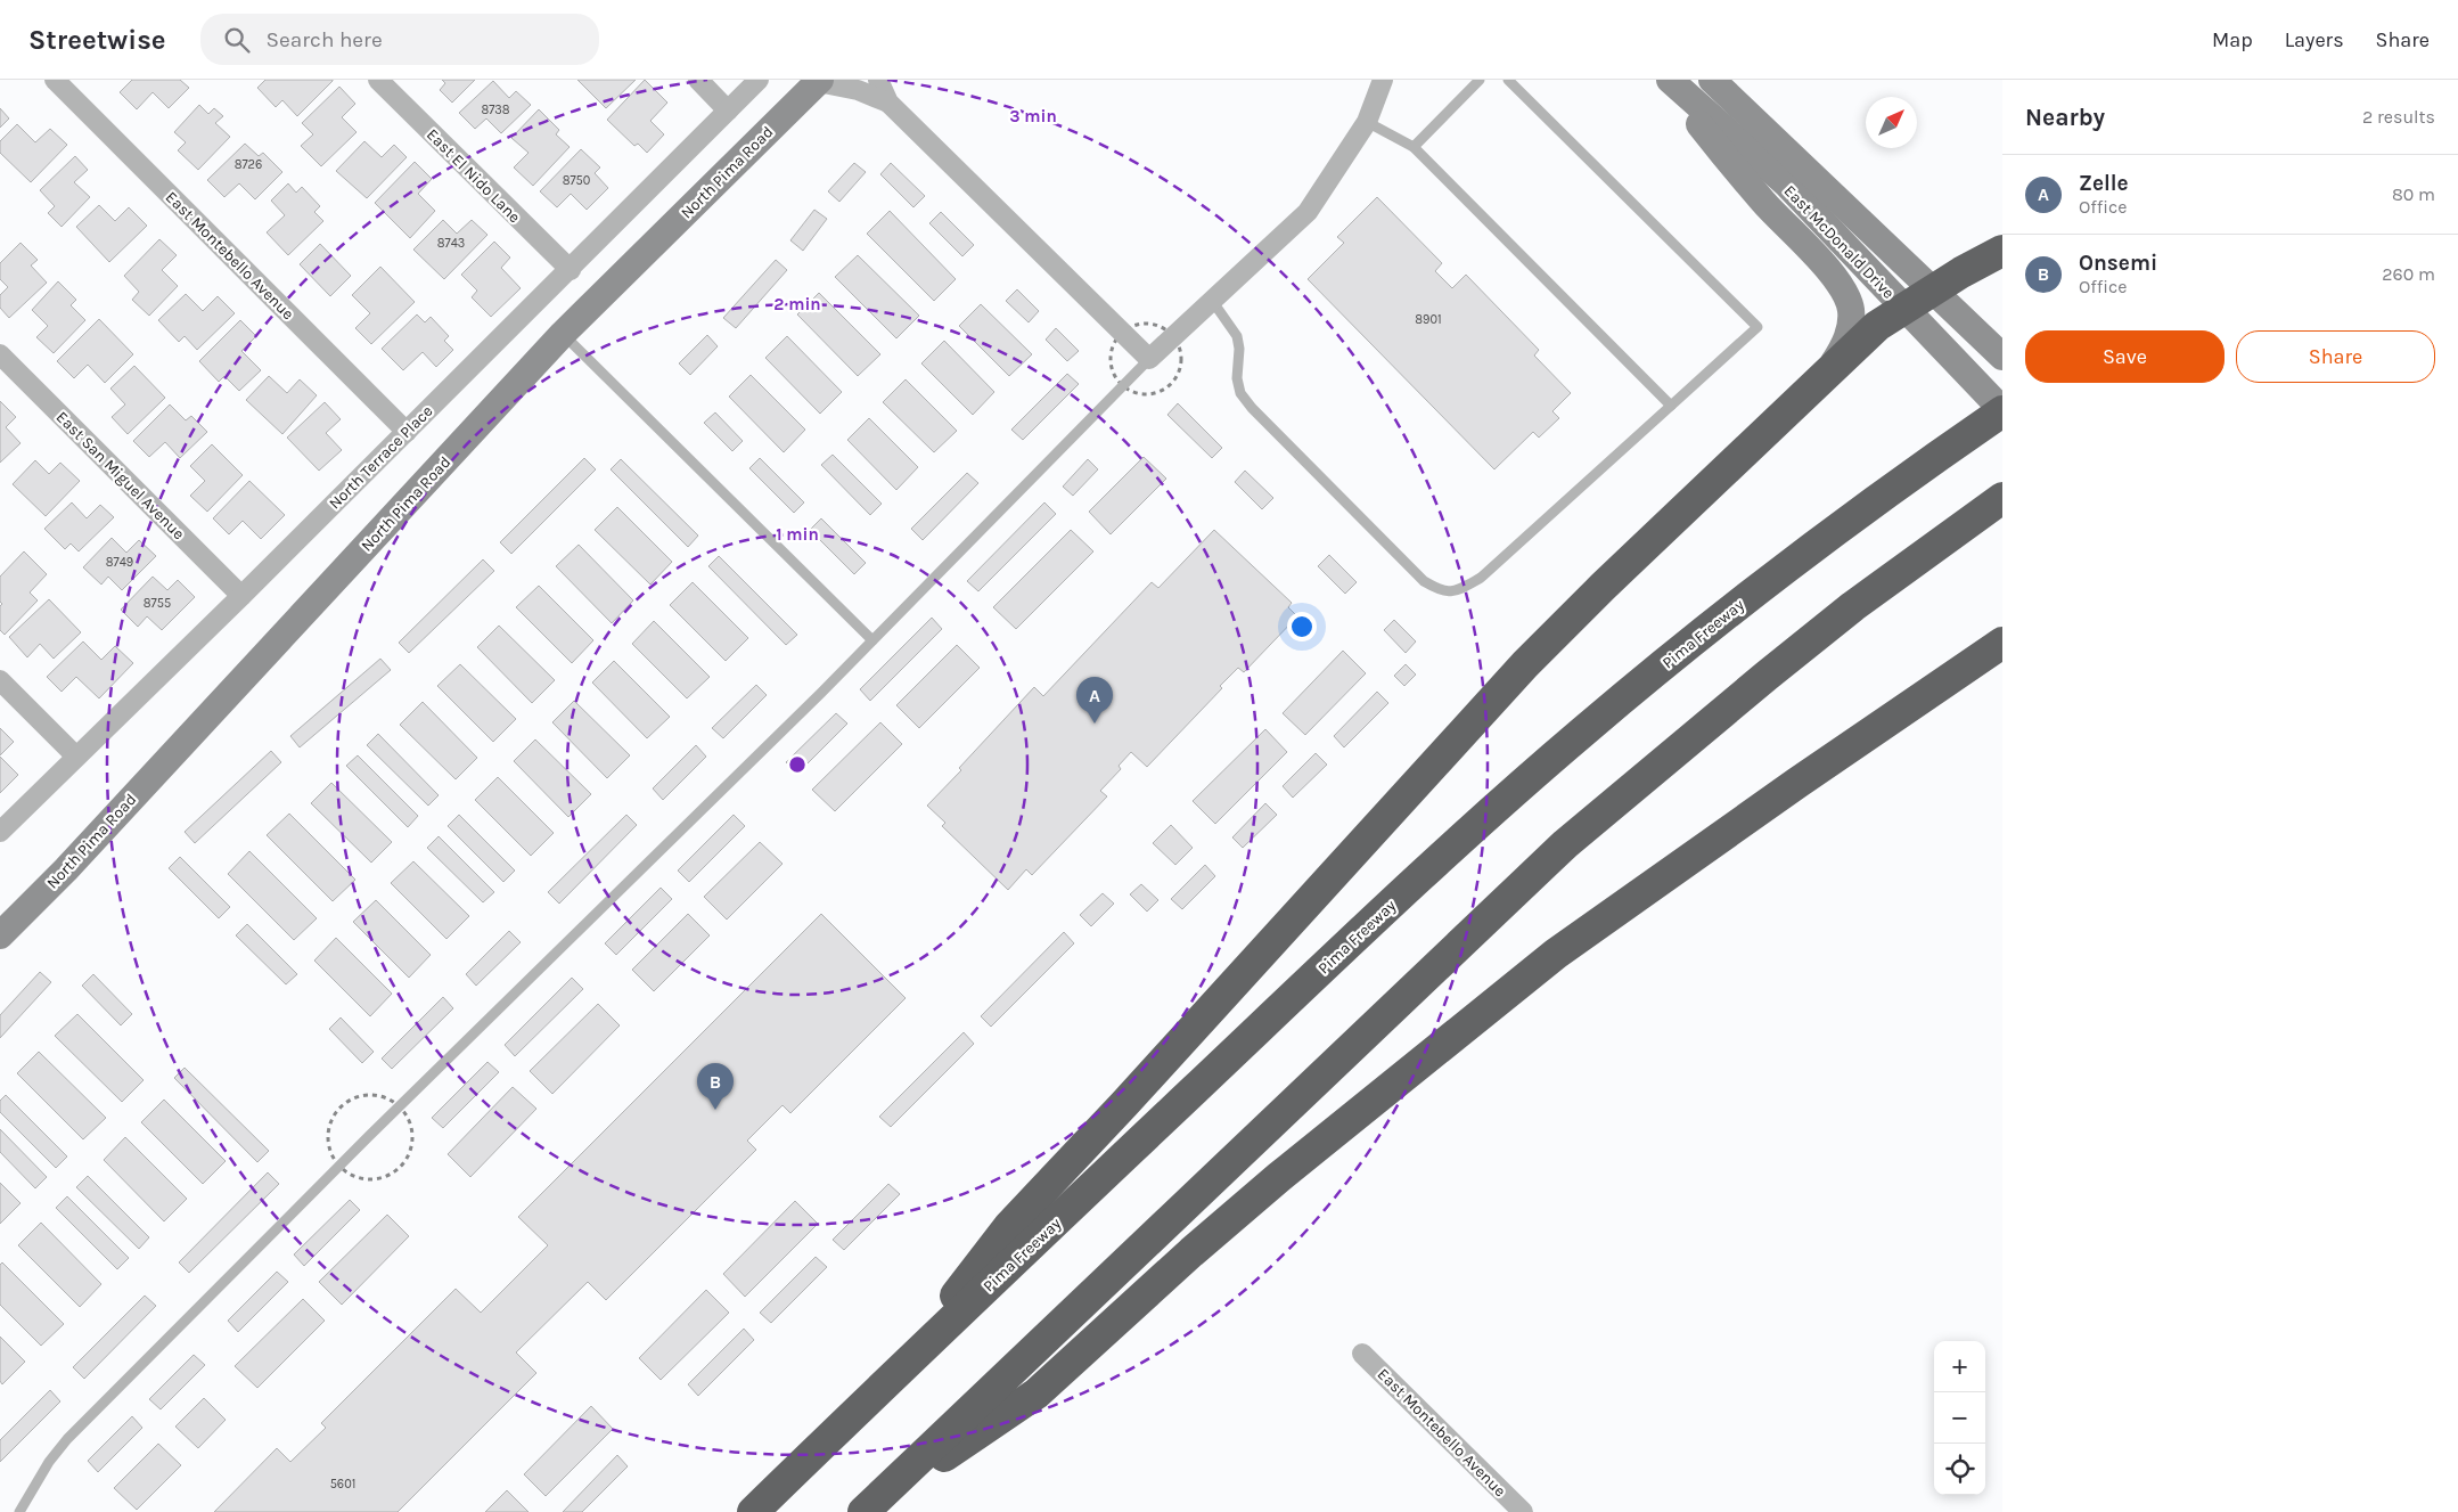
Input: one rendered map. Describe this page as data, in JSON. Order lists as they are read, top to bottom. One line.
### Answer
{"streets":{"highway":["Pima Freeway"],"main road":["North Pima Road","East McDonald Drive"],"street":["East El Nido Lane","East Montebello Avenue","North Terrace Place","East San Miguel Avenue"]},"crossings":[["East El Nido Lane","North Terrace Place"],["East McDonald Drive","Pima Freeway"],["East Montebello Avenue","North Terrace Place"],["North Terrace Place","East San Miguel Avenue"]],"house_numbers":["8738","8726","8750","8743","8901","8749","8755","5601"],"north":"top right","page":{"header":"Streetwise","search":"Search here","nav":["Map","Layers","Share"],"heading":["Nearby","2 results"],"list":[{"mark":"A","name":"Zelle","note":"Office","value":"80 m"},{"mark":"B","name":"Onsemi","note":"Office","value":"260 m"}],"buttons":["Save","Share"],"pins":["A","B"],"map_buttons":["+","−"]},"rings":["3 min","2 min","1 min"]}
